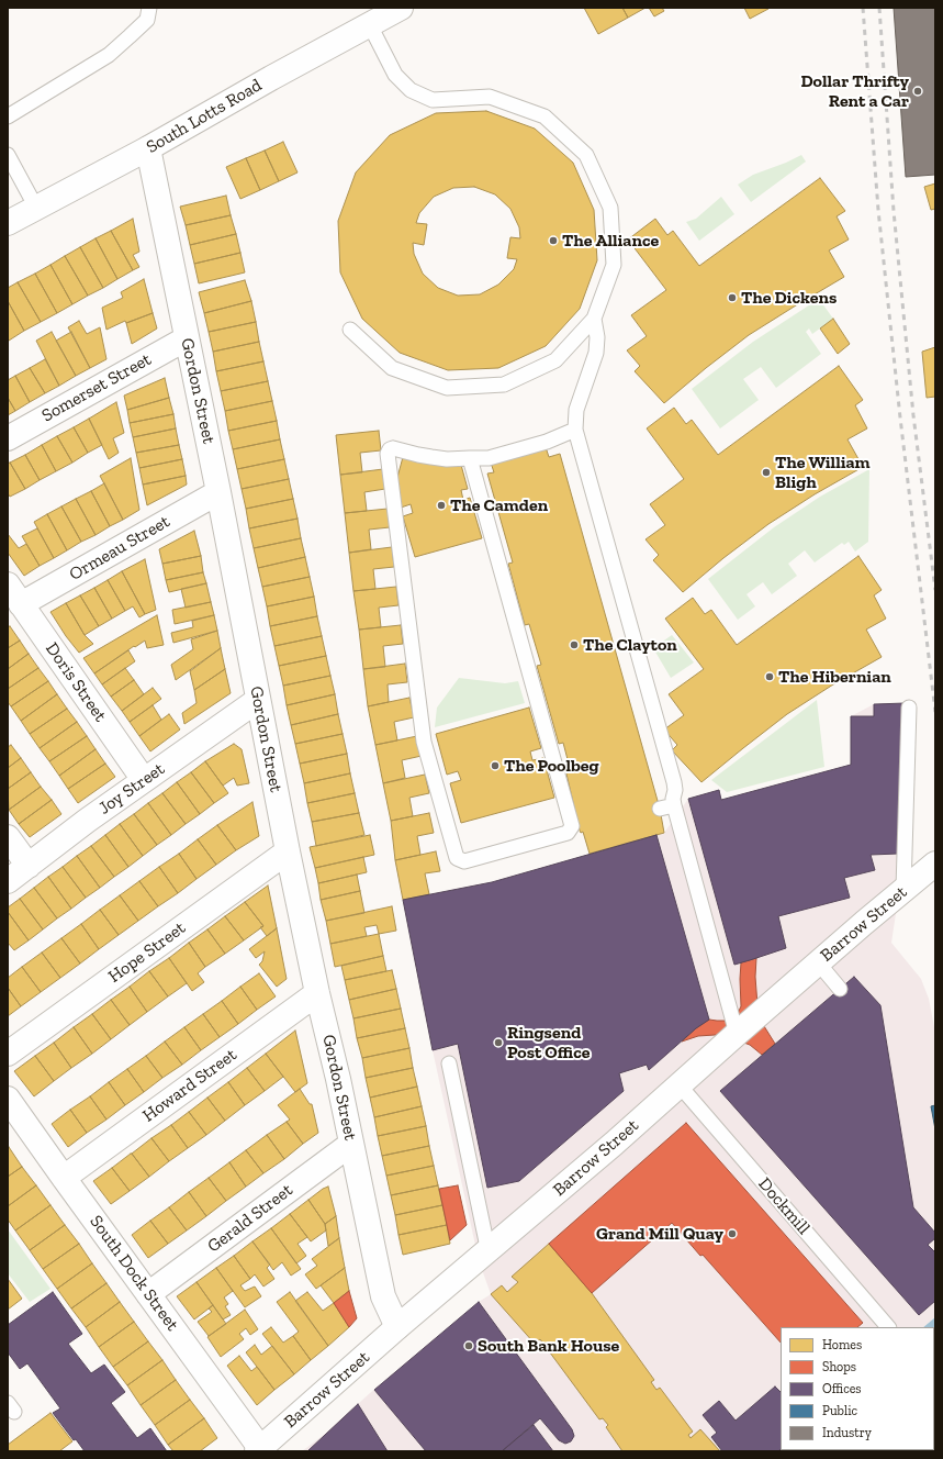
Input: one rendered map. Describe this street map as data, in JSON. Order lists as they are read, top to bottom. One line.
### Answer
{"streets":{"street":["South Lotts Road","Somerset Street","Gordon Street","Ormeau Street","Doris Street","Joy Street","Barrow Street","Hope Street","Howard Street","Gerald Street","South Dock Street"],"lane":["Dockmill"]},"crossings":[["South Lotts Road","Gordon Street"],["Somerset Street","Gordon Street"],["Gordon Street","Ormeau Street"],["Gordon Street","Joy Street"],["Gordon Street","Barrow Street"],["Gordon Street","Hope Street"],["Gordon Street","Howard Street"],["Gordon Street","Gerald Street"],["Ormeau Street","Doris Street"],["Doris Street","Joy Street"],["Barrow Street","Dockmill"],["Barrow Street","South Dock Street"],["Howard Street","South Dock Street"],["Gerald Street","South Dock Street"]],"places":["Dollar Thrifty Rent a Car","The Alliance","The Dickens","The William Bligh","The Camden","The Clayton","The Hibernian","The Poolbeg","Ringsend Post Office","Grand Mill Quay","South Bank House"],"legend":["Homes","Shops","Offices","Public","Industry"]}
